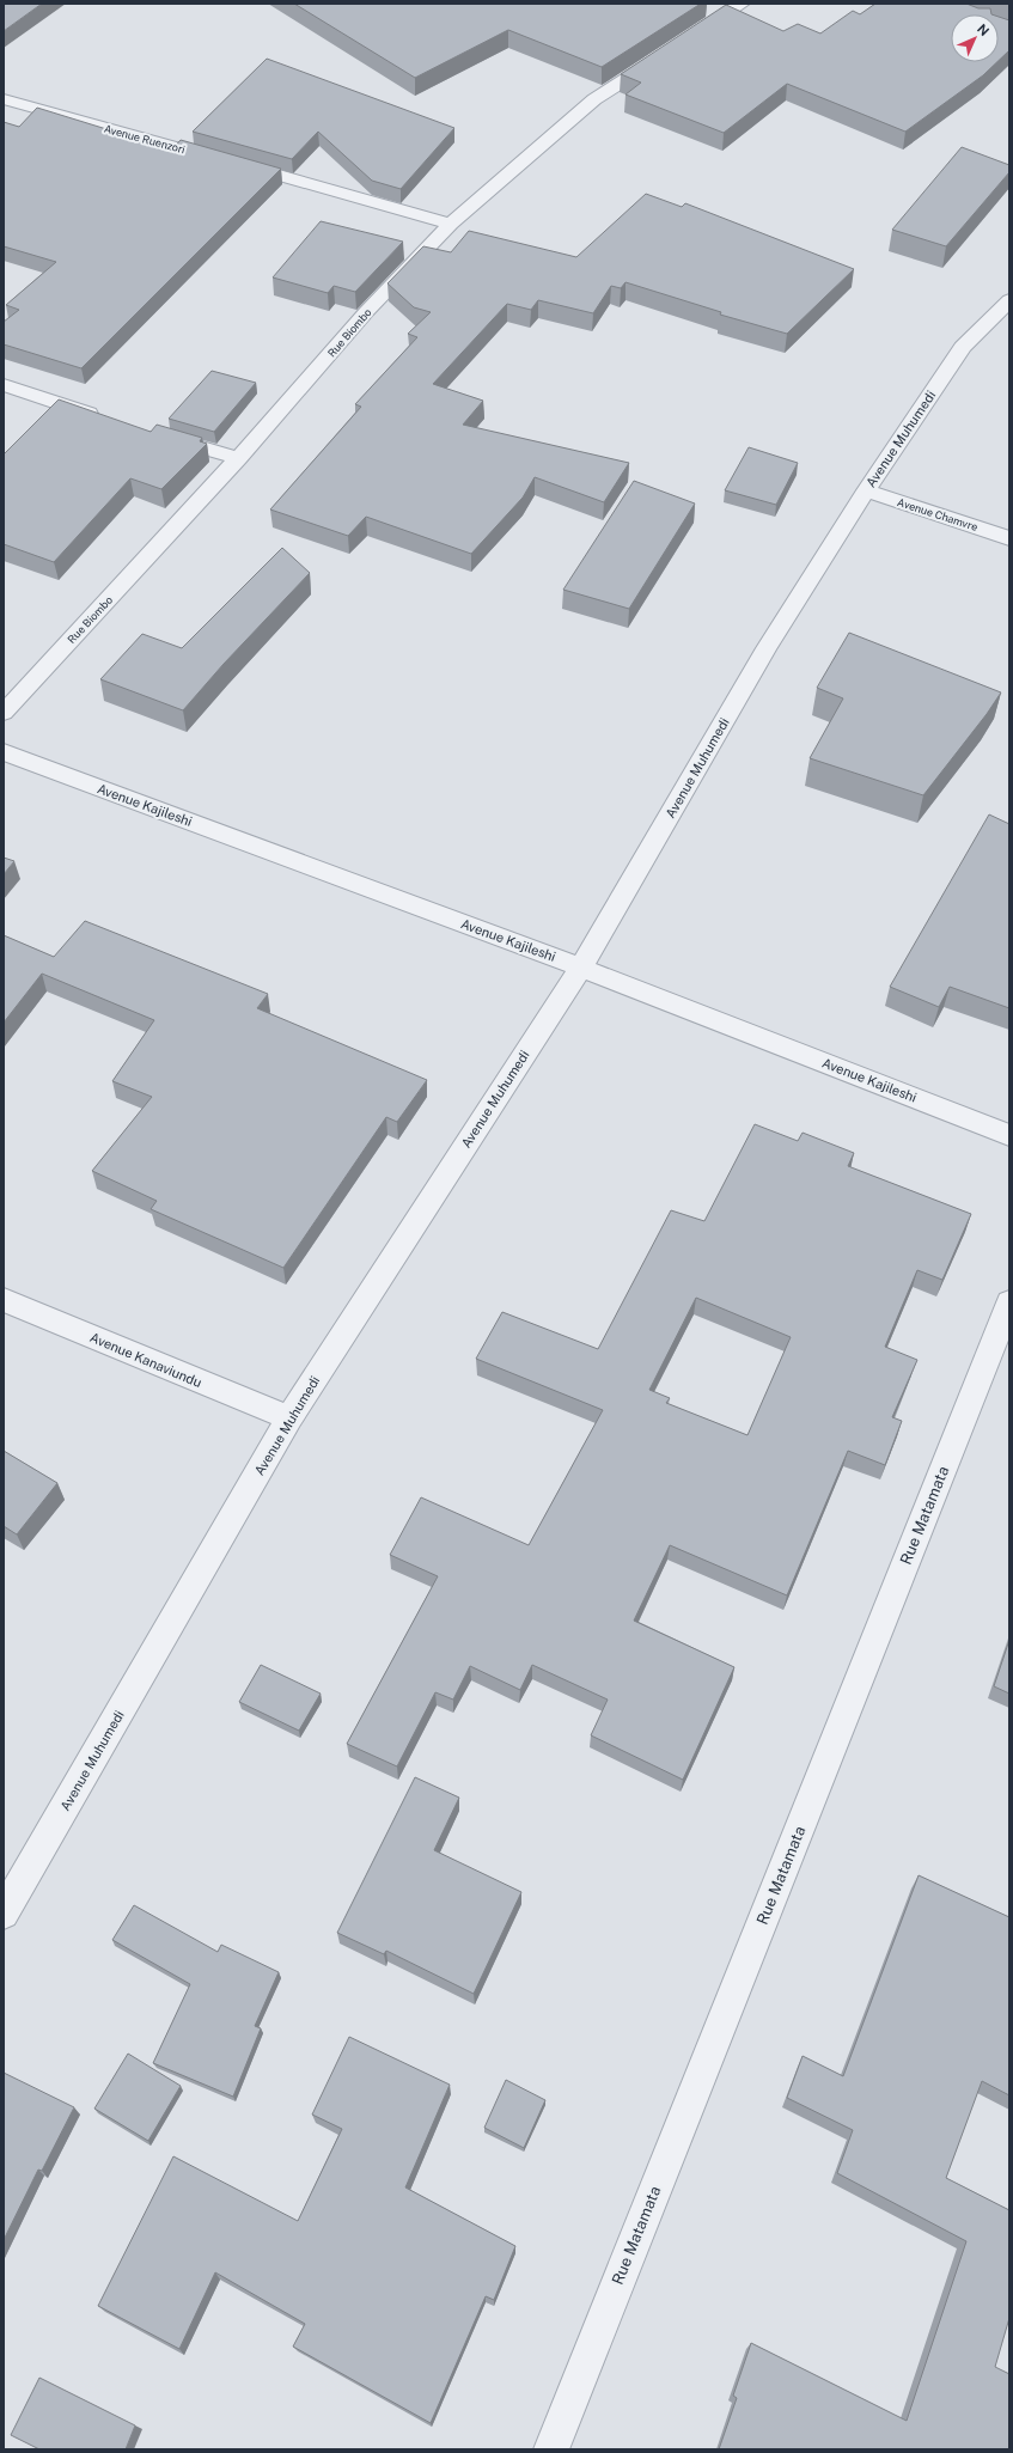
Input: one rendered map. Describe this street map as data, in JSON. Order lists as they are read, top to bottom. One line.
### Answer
{"streets":{"street":["Avenue Ruenzori","Rue Biombo","Avenue Muhumedi","Avenue Chamvre","Avenue Kajileshi","Avenue Kanaviundu","Rue Matamata"]},"crossings":[["Avenue Ruenzori","Rue Biombo"],["Avenue Muhumedi","Avenue Chamvre"],["Avenue Muhumedi","Avenue Kajileshi"],["Avenue Muhumedi","Avenue Kanaviundu"]],"north":"top right"}
